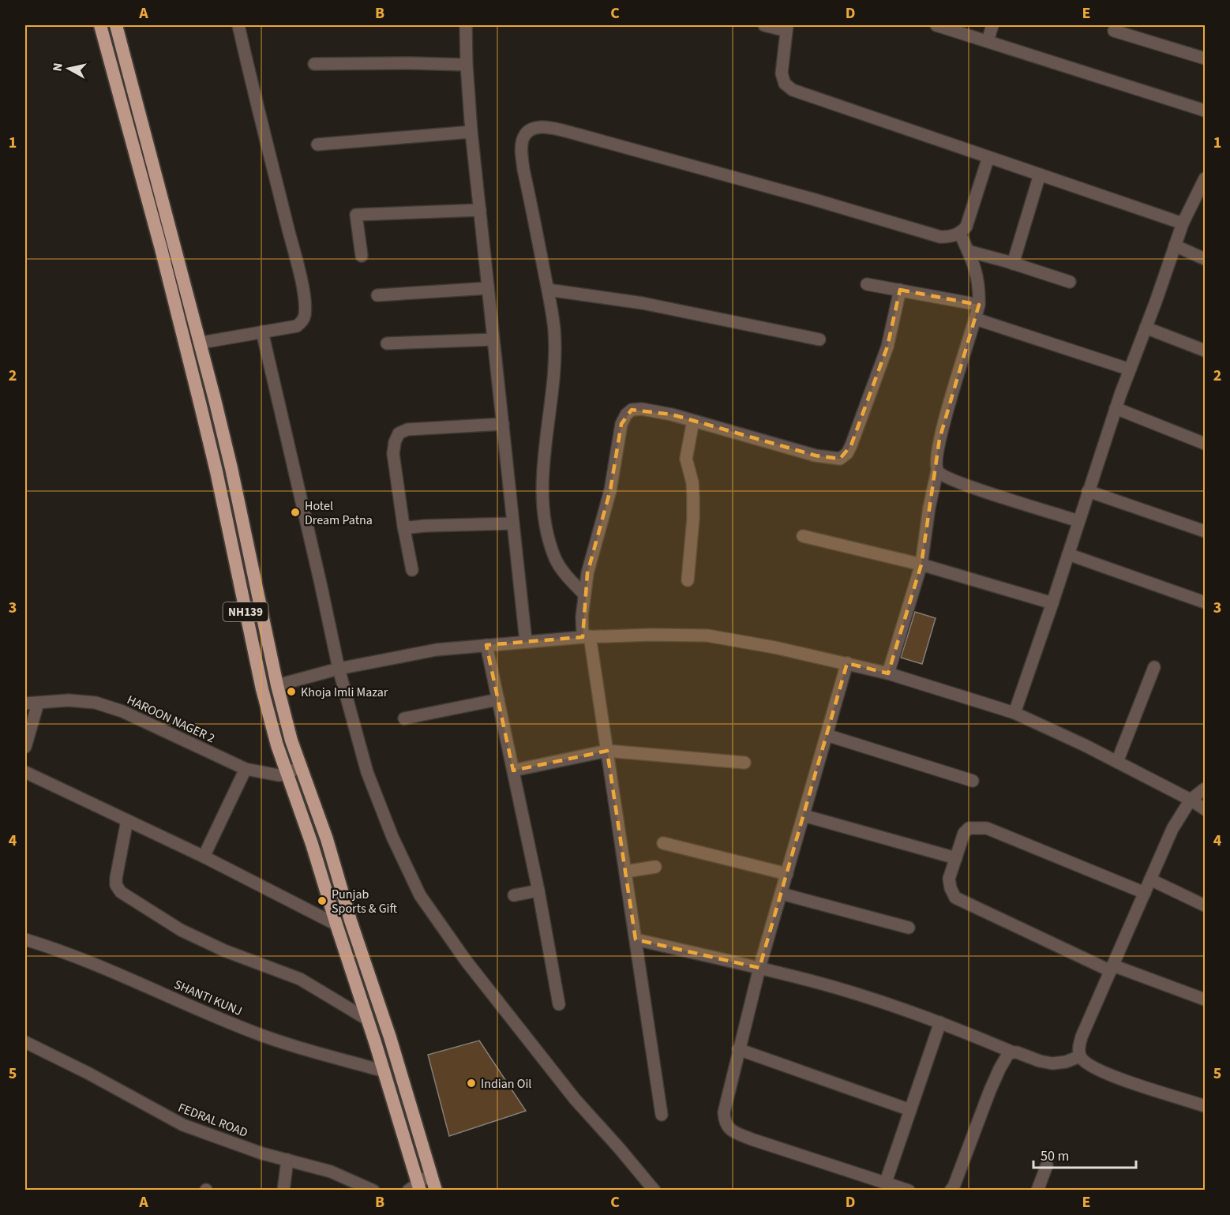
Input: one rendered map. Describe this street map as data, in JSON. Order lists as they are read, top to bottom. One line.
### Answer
{"streets":{"highway":["NH139"],"street":["HAROON NAGER 2","SHANTI KUNJ","FEDRAL ROAD"]},"crossings":[["NH139","HAROON NAGER 2"],["NH139","SHANTI KUNJ"]],"places":["Hotel Dream Patna","Khoja Imli Mazar","Punjab Sports & Gift","Indian Oil"],"scale_bar":"50 m","north":"left","grid":{"columns":["A","B","C","D","E"],"rows":["1","2","3","4","5"]}}
